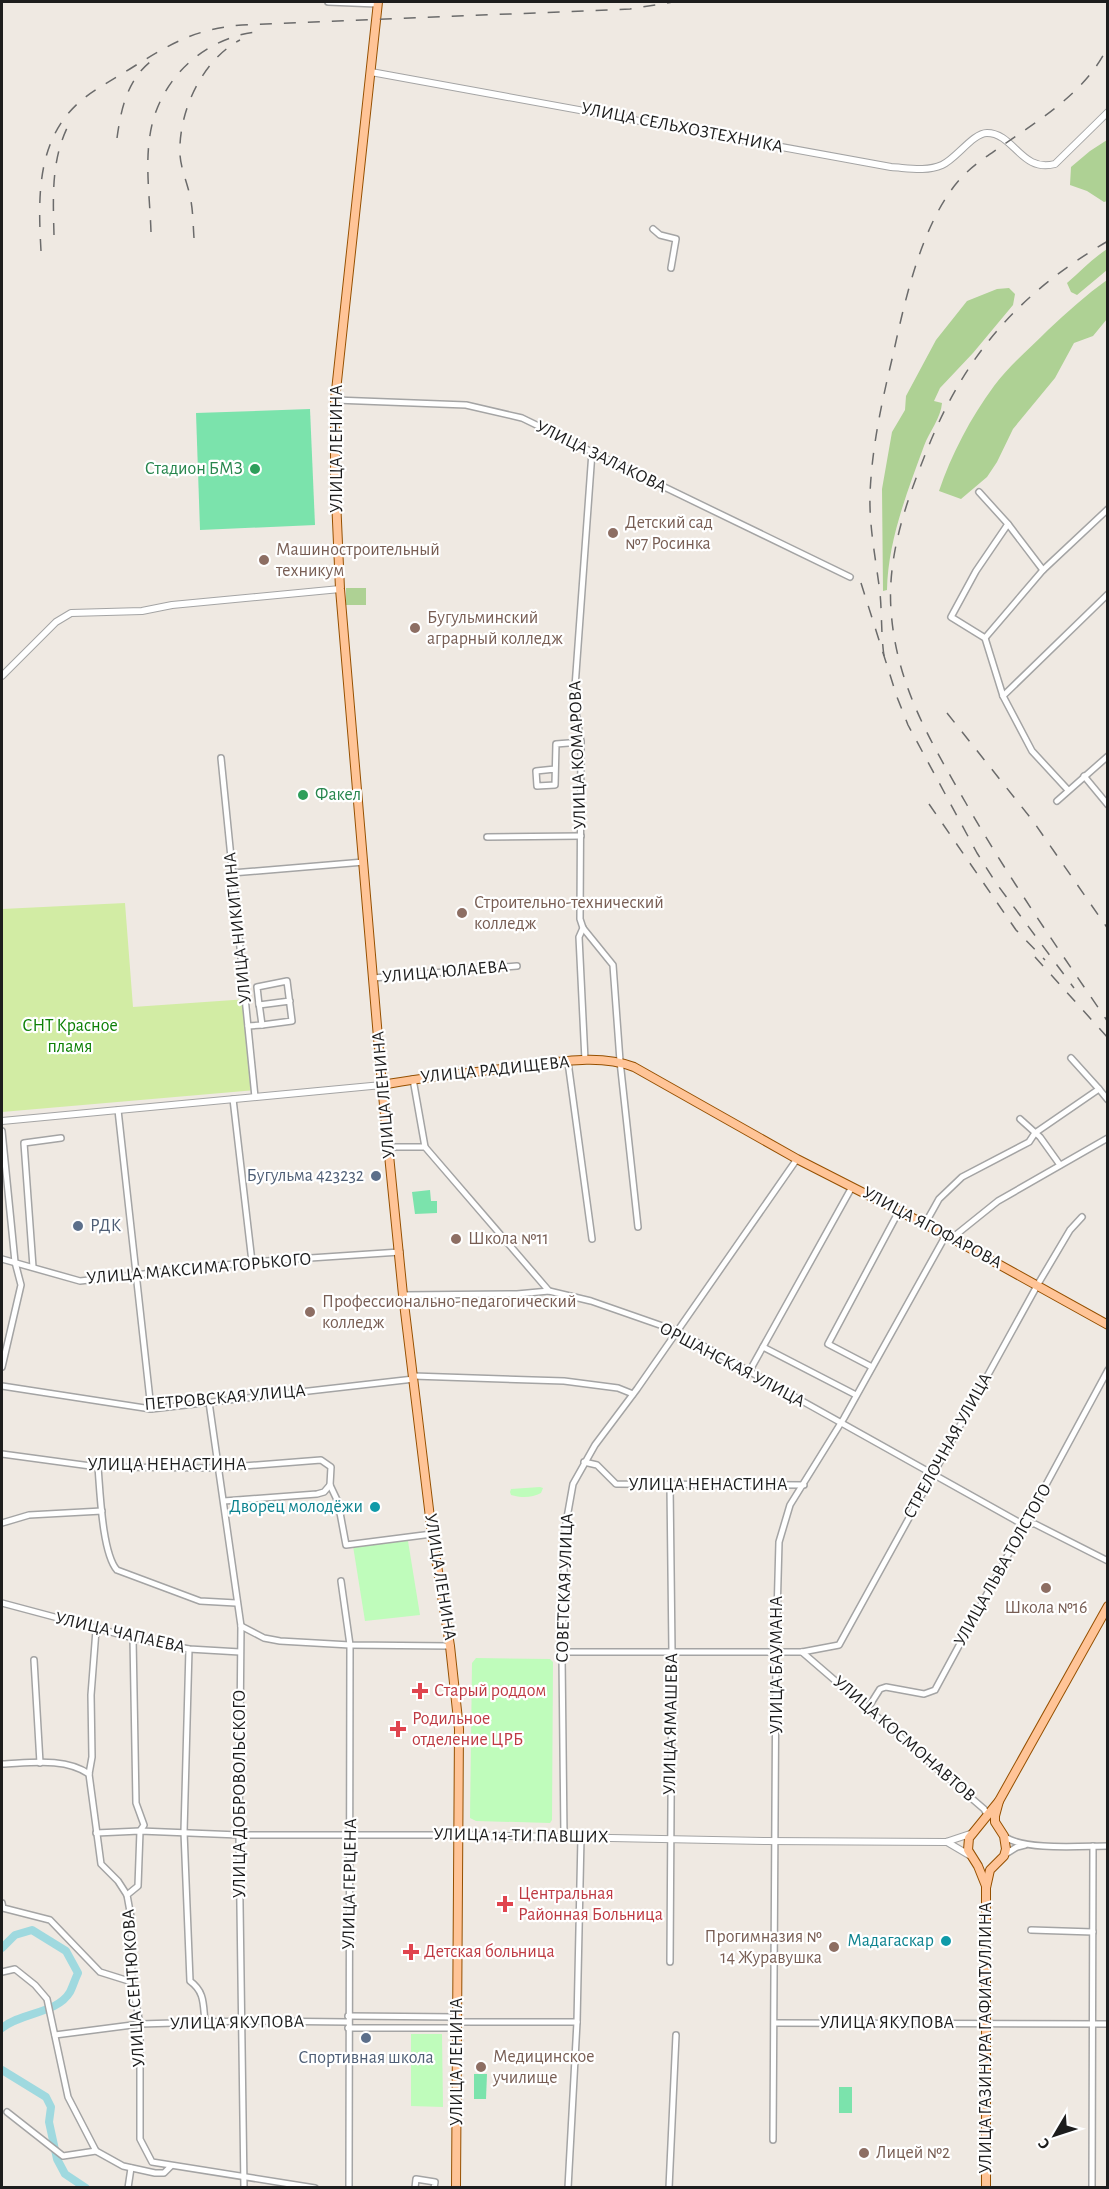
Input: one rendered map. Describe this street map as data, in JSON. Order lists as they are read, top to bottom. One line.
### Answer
{"streets":{"main road":["УЛИЦА ЛЕНИНА","УЛИЦА РАДИЩЕВА","УЛИЦА ЯГОФАРОВА","УЛИЦА ГАЗИНУРА ГАФИАТУЛЛИНА"],"street":["УЛИЦА СЕЛЬХОЗТЕХНИКА","УЛИЦА ЗАЛАКОВА","УЛИЦА КОМАРОВА","УЛИЦА НИКИТИНА","УЛИЦА ЮЛАЕВА","УЛИЦА МАКСИМА ГОРЬКОГО","ОРШАНСКАЯ УЛИЦА","ПЕТРОВСКАЯ УЛИЦА","СТРЕЛОЧНАЯ УЛИЦА","УЛИЦА НЕНАСТИНА","УЛИЦА ЛЬВА ТОЛСТОГО","СОВЕТСКАЯ УЛИЦА","УЛИЦА ЧАПАЕВА","УЛИЦА БАУМАНА","УЛИЦА ЯМАШЕВА","УЛИЦА КОСМОНАВТОВ","УЛИЦА ДОБРОВОЛЬСКОГО","УЛИЦА 14-ТИ ПАВШИХ","УЛИЦА ГЕРЦЕНА","УЛИЦА СЕНТЮКОВА","УЛИЦА ЯКУПОВА"]},"crossings":[["УЛИЦА СЕЛЬХОЗТЕХНИКА","УЛИЦА ЛЕНИНА"],["УЛИЦА ЛЕНИНА","УЛИЦА ЗАЛАКОВА"],["УЛИЦА ЛЕНИНА","УЛИЦА ЮЛАЕВА"],["УЛИЦА ЛЕНИНА","УЛИЦА РАДИЩЕВА"],["УЛИЦА ЛЕНИНА","УЛИЦА МАКСИМА ГОРЬКОГО"],["УЛИЦА ЛЕНИНА","ОРШАНСКАЯ УЛИЦА"],["УЛИЦА ЛЕНИНА","ПЕТРОВСКАЯ УЛИЦА"],["УЛИЦА ЛЕНИНА","УЛИЦА 14-ТИ ПАВШИХ"],["УЛИЦА ЗАЛАКОВА","УЛИЦА КОМАРОВА"],["УЛИЦА КОМАРОВА","УЛИЦА РАДИЩЕВА"],["УЛИЦА НИКИТИНА","УЛИЦА РАДИЩЕВА"],["УЛИЦА РАДИЩЕВА","УЛИЦА ЯГОФАРОВА"],["УЛИЦА ЯГОФАРОВА","СТРЕЛОЧНАЯ УЛИЦА"],["УЛИЦА ЯГОФАРОВА","СОВЕТСКАЯ УЛИЦА"],["УЛИЦА ЯГОФАРОВА","УЛИЦА БАУМАНА"],["ОРШАНСКАЯ УЛИЦА","СТРЕЛОЧНАЯ УЛИЦА"],["ОРШАНСКАЯ УЛИЦА","УЛИЦА ЛЬВА ТОЛСТОГО"],["ОРШАНСКАЯ УЛИЦА","СОВЕТСКАЯ УЛИЦА"],["ОРШАНСКАЯ УЛИЦА","УЛИЦА БАУМАНА"],["ПЕТРОВСКАЯ УЛИЦА","СОВЕТСКАЯ УЛИЦА"],["ПЕТРОВСКАЯ УЛИЦА","УЛИЦА ДОБРОВОЛЬСКОГО"],["СТРЕЛОЧНАЯ УЛИЦА","УЛИЦА КОСМОНАВТОВ"],["УЛИЦА НЕНАСТИНА","СОВЕТСКАЯ УЛИЦА"],["УЛИЦА НЕНАСТИНА","УЛИЦА БАУМАНА"],["УЛИЦА НЕНАСТИНА","УЛИЦА ЯМАШЕВА"],["УЛИЦА НЕНАСТИНА","УЛИЦА ДОБРОВОЛЬСКОГО"],["УЛИЦА ЛЬВА ТОЛСТОГО","УЛИЦА КОСМОНАВТОВ"],["СОВЕТСКАЯ УЛИЦА","УЛИЦА 14-ТИ ПАВШИХ"],["УЛИЦА ЧАПАЕВА","УЛИЦА ДОБРОВОЛЬСКОГО"],["УЛИЦА ЧАПАЕВА","УЛИЦА СЕНТЮКОВА"],["УЛИЦА БАУМАНА","УЛИЦА 14-ТИ ПАВШИХ"],["УЛИЦА БАУМАНА","УЛИЦА ЯКУПОВА"],["УЛИЦА ЯМАШЕВА","УЛИЦА 14-ТИ ПАВШИХ"],["УЛИЦА ДОБРОВОЛЬСКОГО","УЛИЦА 14-ТИ ПАВШИХ"],["УЛИЦА ДОБРОВОЛЬСКОГО","УЛИЦА ЯКУПОВА"],["УЛИЦА 14-ТИ ПАВШИХ","УЛИЦА ГЕРЦЕНА"],["УЛИЦА 14-ТИ ПАВШИХ","УЛИЦА СЕНТЮКОВА"],["УЛИЦА ГЕРЦЕНА","УЛИЦА ЯКУПОВА"],["УЛИЦА СЕНТЮКОВА","УЛИЦА ЯКУПОВА"],["УЛИЦА ЯКУПОВА","УЛИЦА ГАЗИНУРА ГАФИАТУЛЛИНА"]],"parks":["СНТ Красное пламя"],"places":{"other":["Стадион БМЗ","Детский сад №7 Росинка","Машиностроительный техникум","Бугульминский аграрный колледж","Факел","Строительно-технический колледж","Бугульма 423232","РДК","Школа №11","Профессионально-педагогический колледж","Дворец молодёжи","Школа №16","Мадагаскар","Прогимназия № 14 Журавушка","Спортивная школа","Медицинское училище","Лицей №2"],"health":["Старый роддом","Родильное отделение ЦРБ","Центральная Районная Больница","Детская больница"]},"north":"bottom left"}
